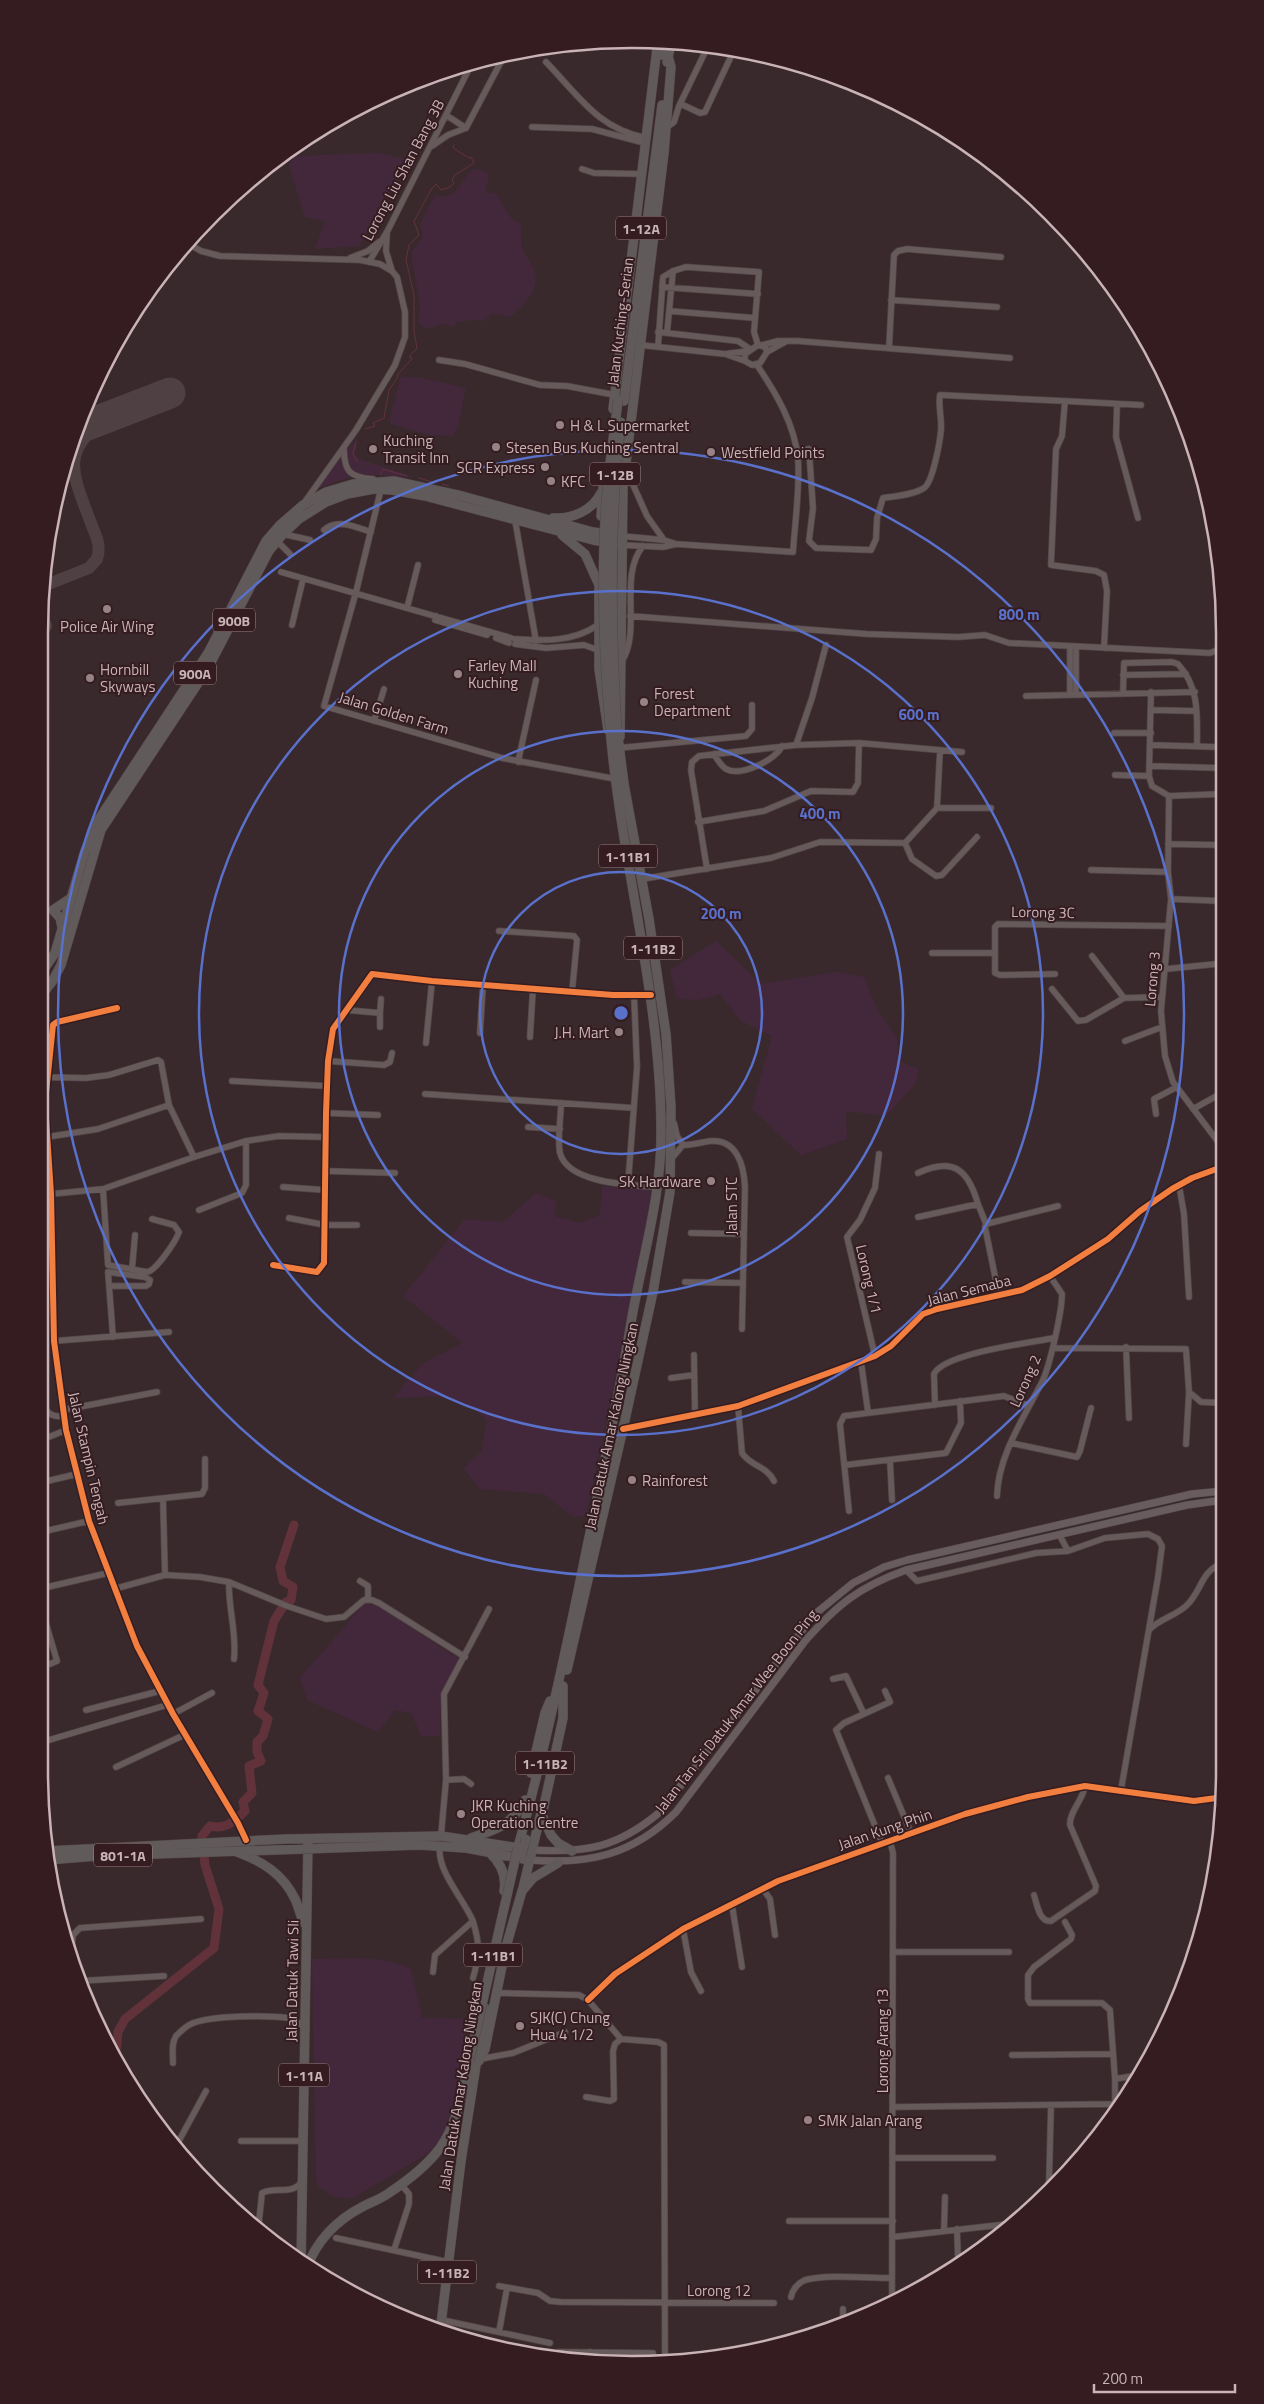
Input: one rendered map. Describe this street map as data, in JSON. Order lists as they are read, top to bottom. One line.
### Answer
{"streets":{"highway":["1-12A","Jalan Kuching-Serian","900B","900A","1-11B1","1-11B2","Jalan Datuk Amar Kalong Ningkan","801-1A","Jalan Datuk Tawi Sli","1-11A"],"main road":["Jalan Tan Sri Datuk Amar Wee Boon Ping"],"street":["Lorong Liu Shan Bang 3B","Jalan Golden Farm","Lorong 3C","Lorong 3","Jalan STC","Lorong 1/1","Jalan Semaba","Lorong 2","Jalan Stampin Tengah","Jalan Kung Phin","Lorong Arang 13","Lorong 12"]},"crossings":[["Jalan Kuching-Serian","900B"],["Jalan Kuching-Serian","900A"],["Jalan Kuching-Serian","Jalan Datuk Amar Kalong Ningkan"],["900B","900A"],["900B","Jalan Golden Farm"],["900B","Jalan Datuk Amar Kalong Ningkan"],["900A","Jalan Datuk Amar Kalong Ningkan"],["Jalan Golden Farm","Jalan Datuk Amar Kalong Ningkan"],["Lorong 3C","Lorong 3"],["Lorong 1/1","Jalan Semaba"],["Jalan Semaba","Lorong 2"],["Jalan Semaba","Jalan Datuk Amar Kalong Ningkan"],["Jalan Kung Phin","Lorong Arang 13"],["801-1A","Jalan Datuk Tawi Sli"]],"places":["H & L Supermarket","Stesen Bus Kuching Sentral","Kuching Transit Inn","Westfield Points","SCR Express","KFC","Police Air Wing","Farley Mall Kuching","Hornbill Skyways","Forest Department","J.H. Mart","SK Hardware","Rainforest","JKR Kuching Operation Centre","SJK(C) Chung Hua 4 1/2","SMK Jalan Arang"],"scale_bar":"200 m","rings":["800 m","600 m","400 m","200 m"]}
